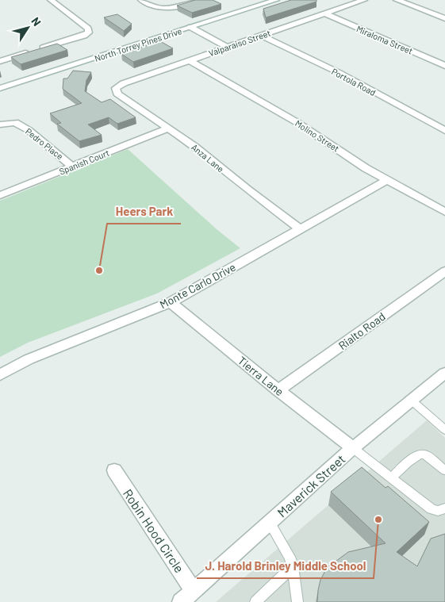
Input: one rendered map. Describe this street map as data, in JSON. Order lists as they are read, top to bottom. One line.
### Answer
{"streets":{"street":["Miraloma Street","Valparaiso Street","North Torrey Pines Drive","Portola Road","Molino Street","Pedro Place","Anza Lane","Spanish Court","Monte Carlo Drive","Rialto Road","Tierra Lane","Maverick Street","Robin Hood Circle"]},"crossings":[["Miraloma Street","Valparaiso Street"],["Valparaiso Street","Portola Road"],["Valparaiso Street","Molino Street"],["Valparaiso Street","Anza Lane"],["Molino Street","Monte Carlo Drive"],["Pedro Place","Spanish Court"],["Anza Lane","Spanish Court"],["Anza Lane","Monte Carlo Drive"],["Monte Carlo Drive","Tierra Lane"],["Rialto Road","Tierra Lane"],["Tierra Lane","Maverick Street"],["Maverick Street","Robin Hood Circle"]],"places":["Heers Park","J. Harold Brinley Middle School"],"north":"top right"}
